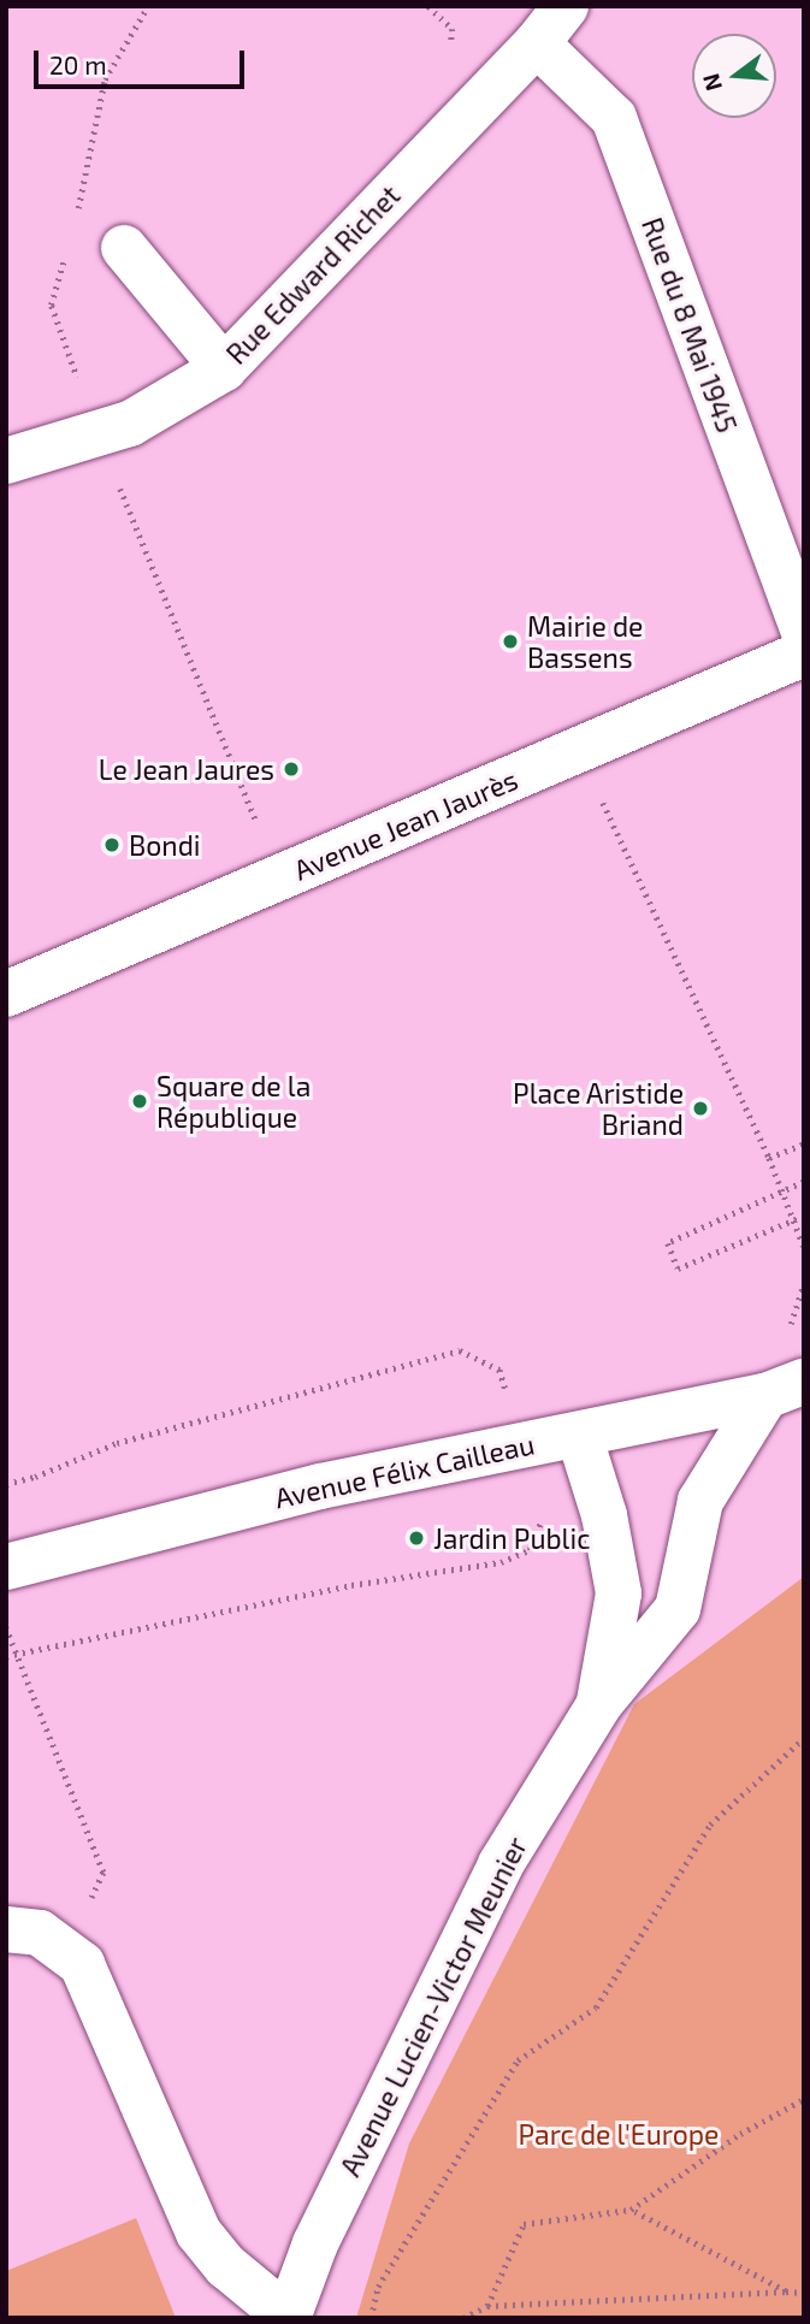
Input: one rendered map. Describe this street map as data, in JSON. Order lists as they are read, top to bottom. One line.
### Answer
{"streets":{"street":["Rue Edward Richet","Rue du 8 Mai 1945","Avenue Jean Jaurès","Avenue Félix Cailleau","Avenue Lucien-Victor Meunier"]},"crossings":[["Rue Edward Richet","Rue du 8 Mai 1945"],["Avenue Félix Cailleau","Avenue Lucien-Victor Meunier"]],"parks":["Parc de l'Europe"],"places":["Mairie de Bassens","Le Jean Jaures","Bondi","Square de la République","Place Aristide Briand","Jardin Public"],"scale_bar":"20 m","north":"left"}
